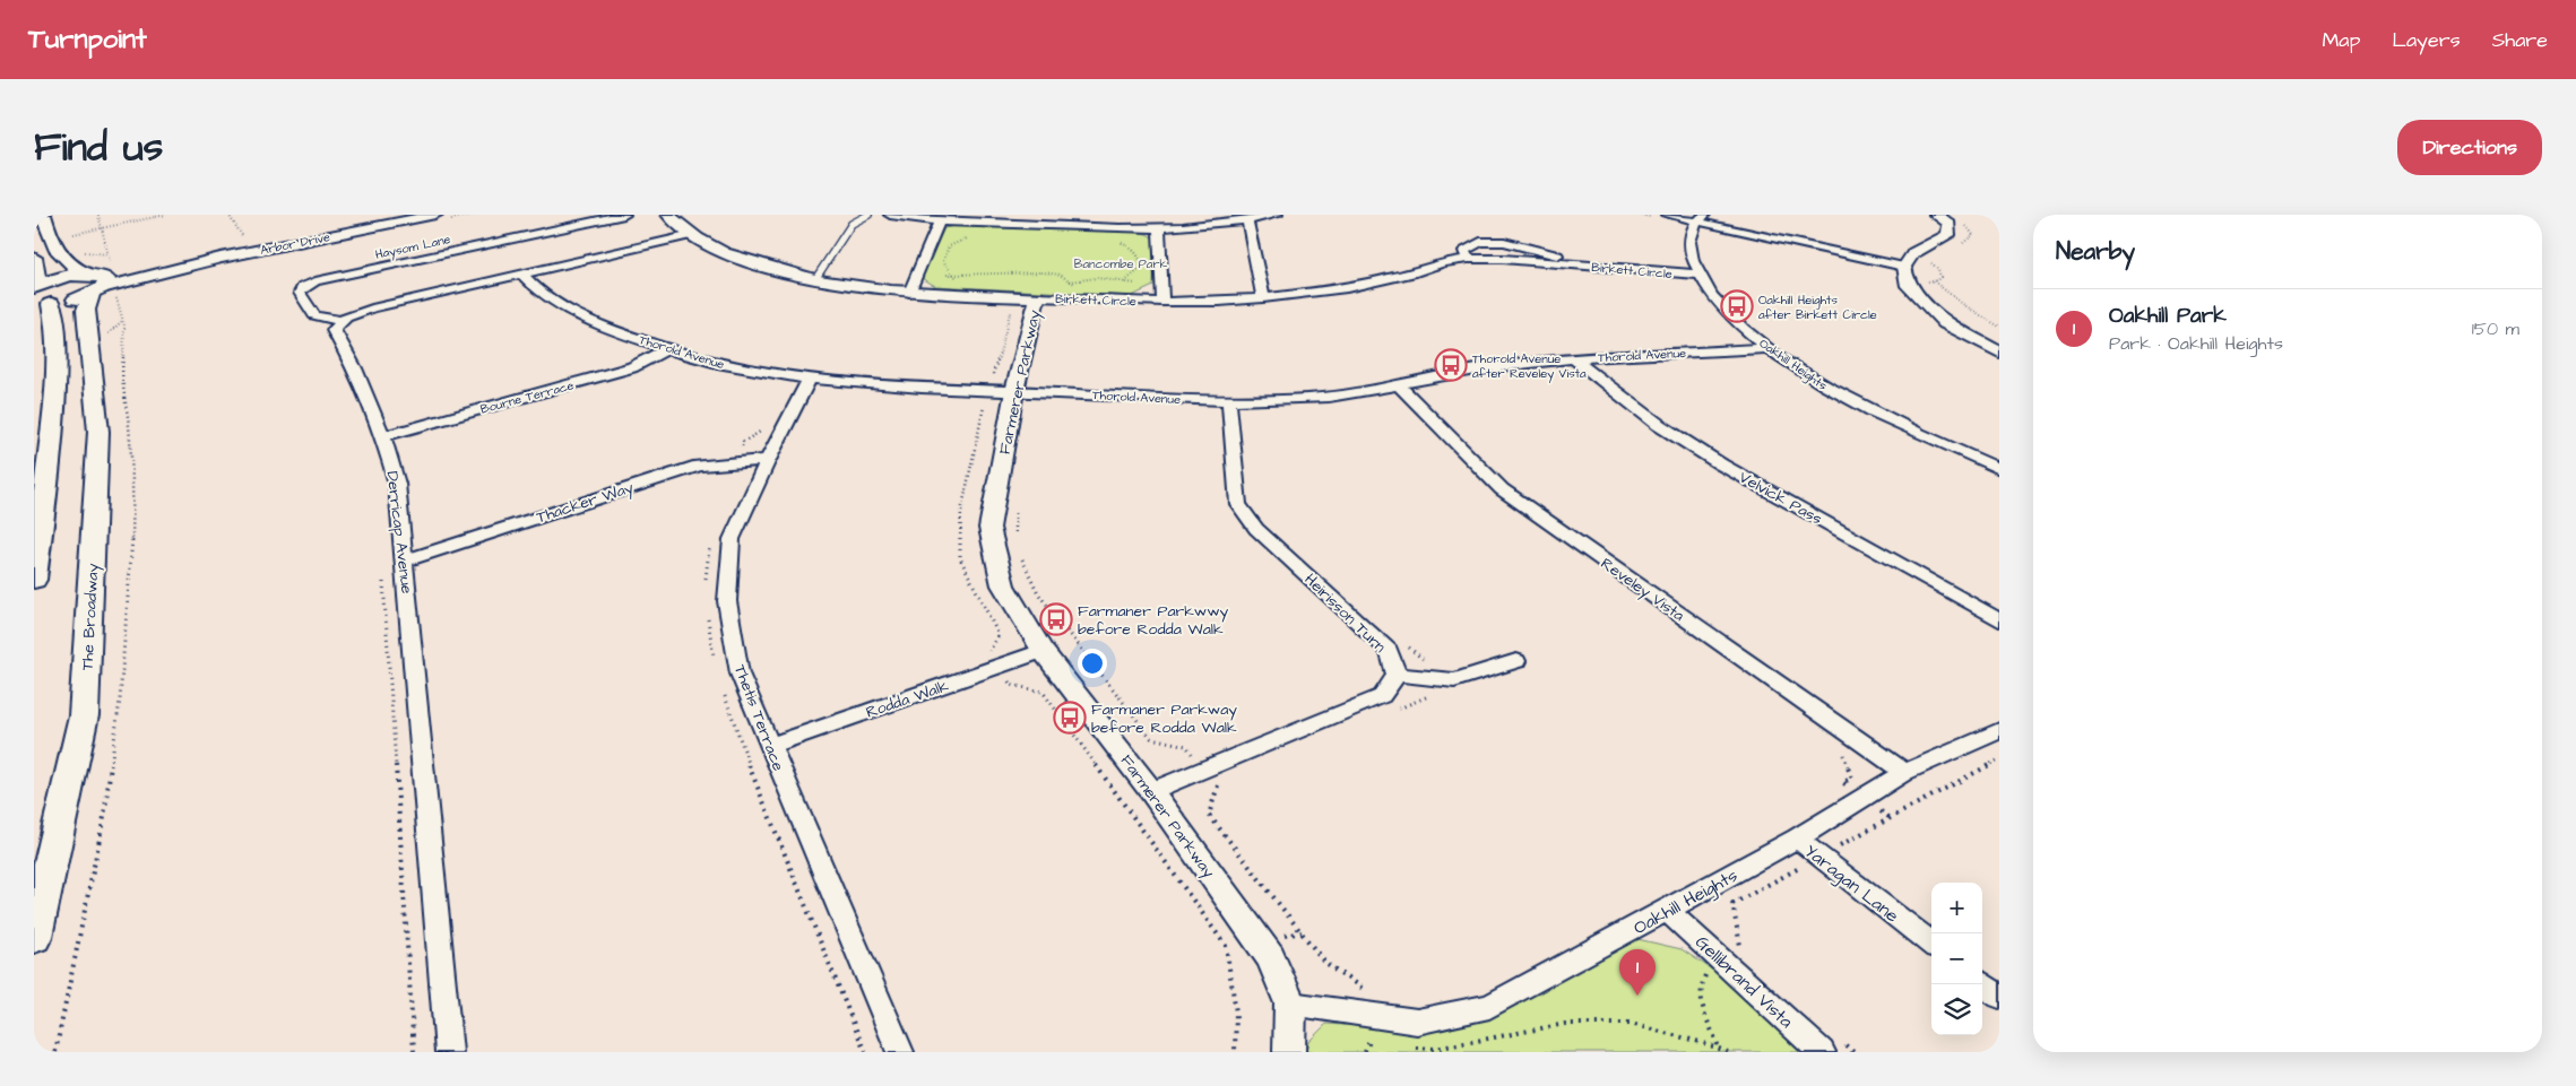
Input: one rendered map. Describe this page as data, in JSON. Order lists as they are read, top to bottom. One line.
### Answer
{"streets":{"main road":["The Broadway"],"street":["Arbor Drive","Haysom Lane","Birkett Circle","Thorold Avenue","Oakhill Heights","Farmerer Parkway","Bourne Terrace","Velvick Pass","Thacker Way","Derricap Avenue","Reveley Vista","Heirisson Turn","Rodda Walk","Thetis Terrace","Yaragan Lane","Gellibrand Vista"]},"crossings":[["Arbor Drive","The Broadway"],["Haysom Lane","Derricap Avenue"],["Birkett Circle","Oakhill Heights"],["Birkett Circle","Farmerer Parkway"],["Thorold Avenue","Oakhill Heights"],["Thorold Avenue","Farmerer Parkway"],["Thorold Avenue","Bourne Terrace"],["Thorold Avenue","Velvick Pass"],["Thorold Avenue","Reveley Vista"],["Thorold Avenue","Heirisson Turn"],["Thorold Avenue","Thetis Terrace"],["Oakhill Heights","Farmerer Parkway"],["Oakhill Heights","Reveley Vista"],["Oakhill Heights","Yaragan Lane"],["Oakhill Heights","Gellibrand Vista"],["Farmerer Parkway","Rodda Walk"],["Bourne Terrace","Derricap Avenue"],["Thacker Way","Derricap Avenue"],["Thacker Way","Thetis Terrace"],["Rodda Walk","Thetis Terrace"]],"parks":["Bancombe Park"],"places":{"bus stop":["Oakhill Heights after Birkett Circle","Thorold Avenue after Reveley Vista","Farmaner Parkwwy before Rodda Walk","Farmaner Parkway before Rodda Walk"]},"page":{"header":"Turnpoint","nav":["Map","Layers","Share"],"title":"Find us","buttons":"Directions","heading":"Nearby","list":[{"mark":"1","name":"Oakhill Park","note":"Park · Oakhill Heights","value":"150 m"}],"map_buttons":["+","−"],"pins":"1"}}
